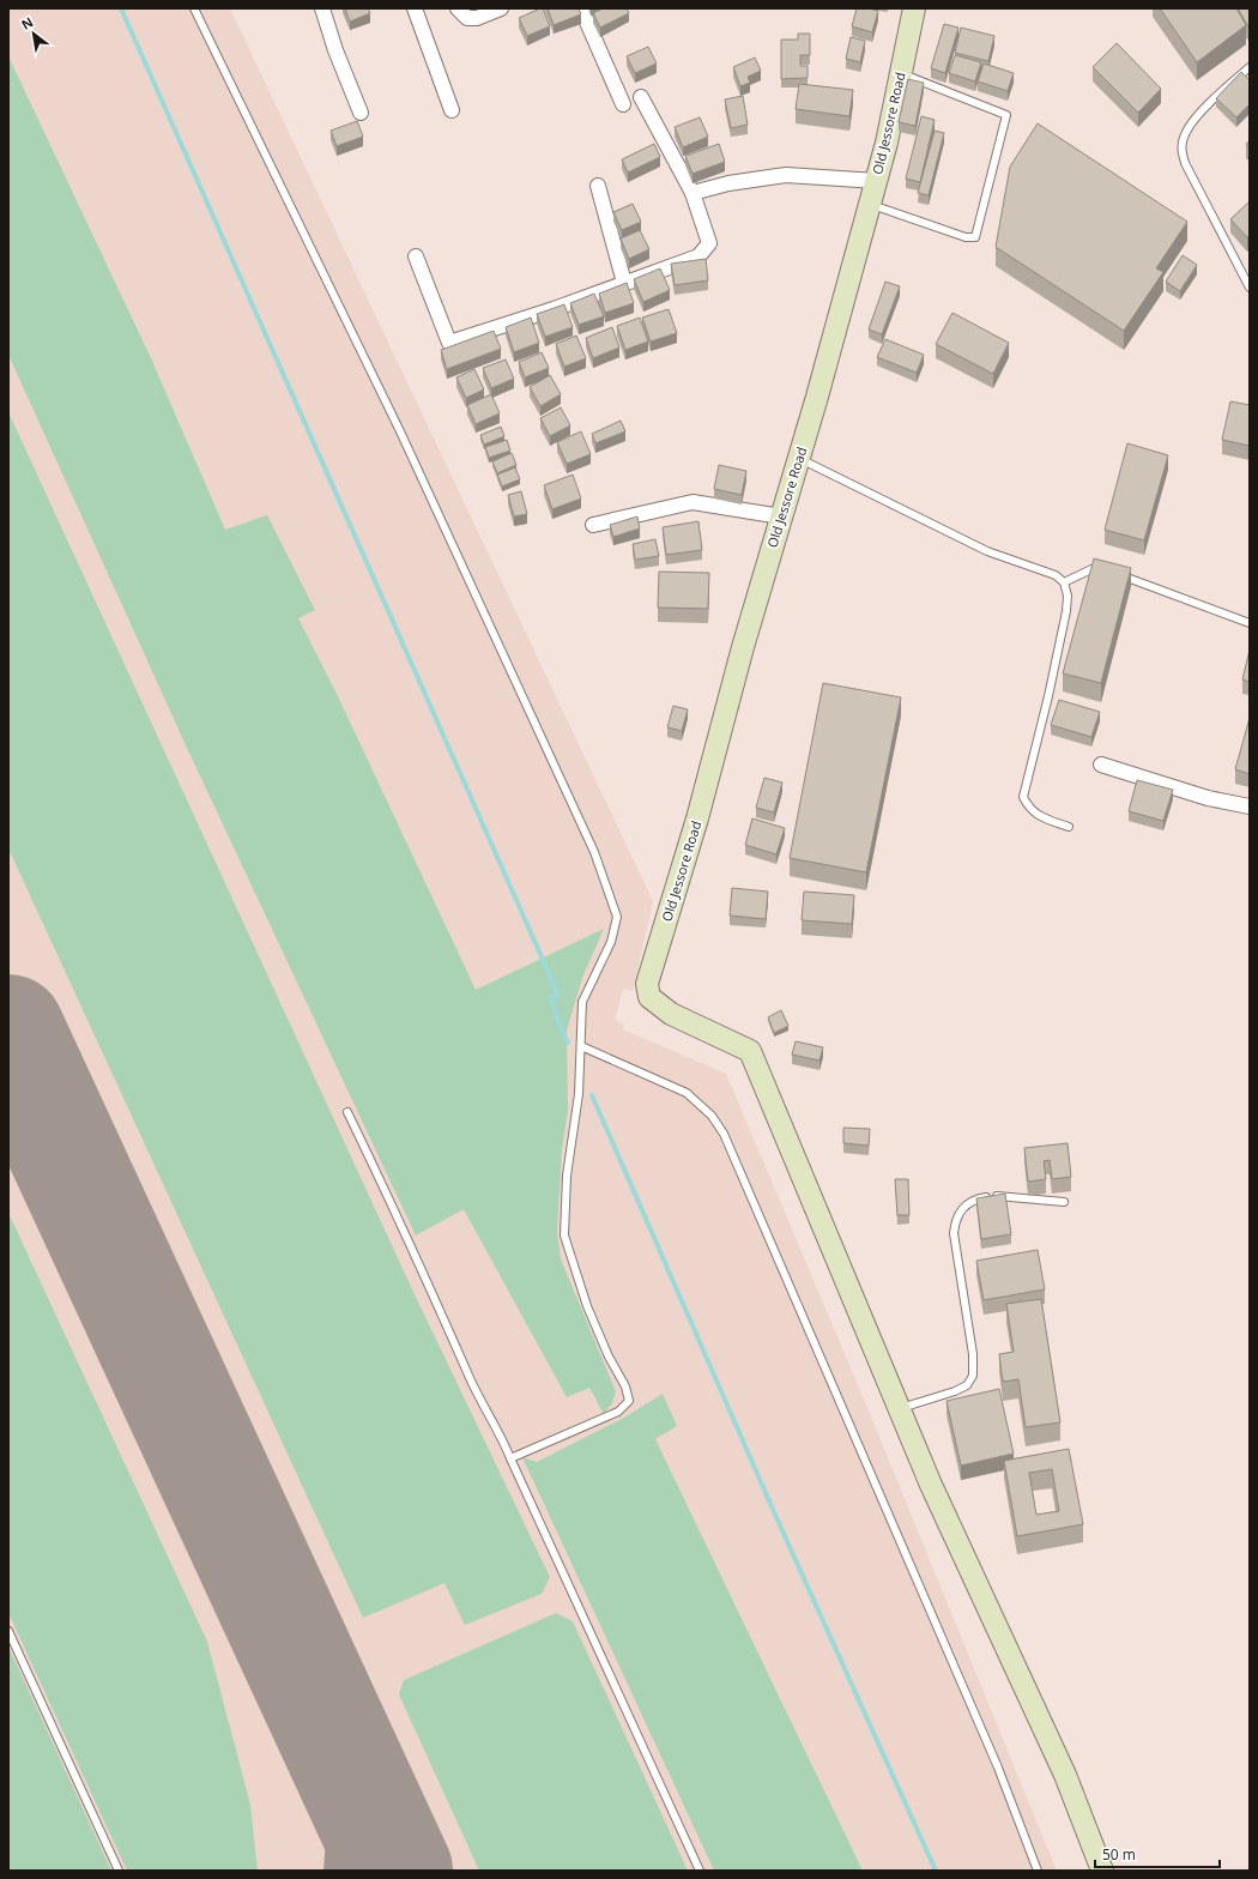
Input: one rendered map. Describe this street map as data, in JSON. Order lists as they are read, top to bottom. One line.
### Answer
{"streets":{"street":["Old Jessore Road"]},"scale_bar":"50 m","north":"top left"}
